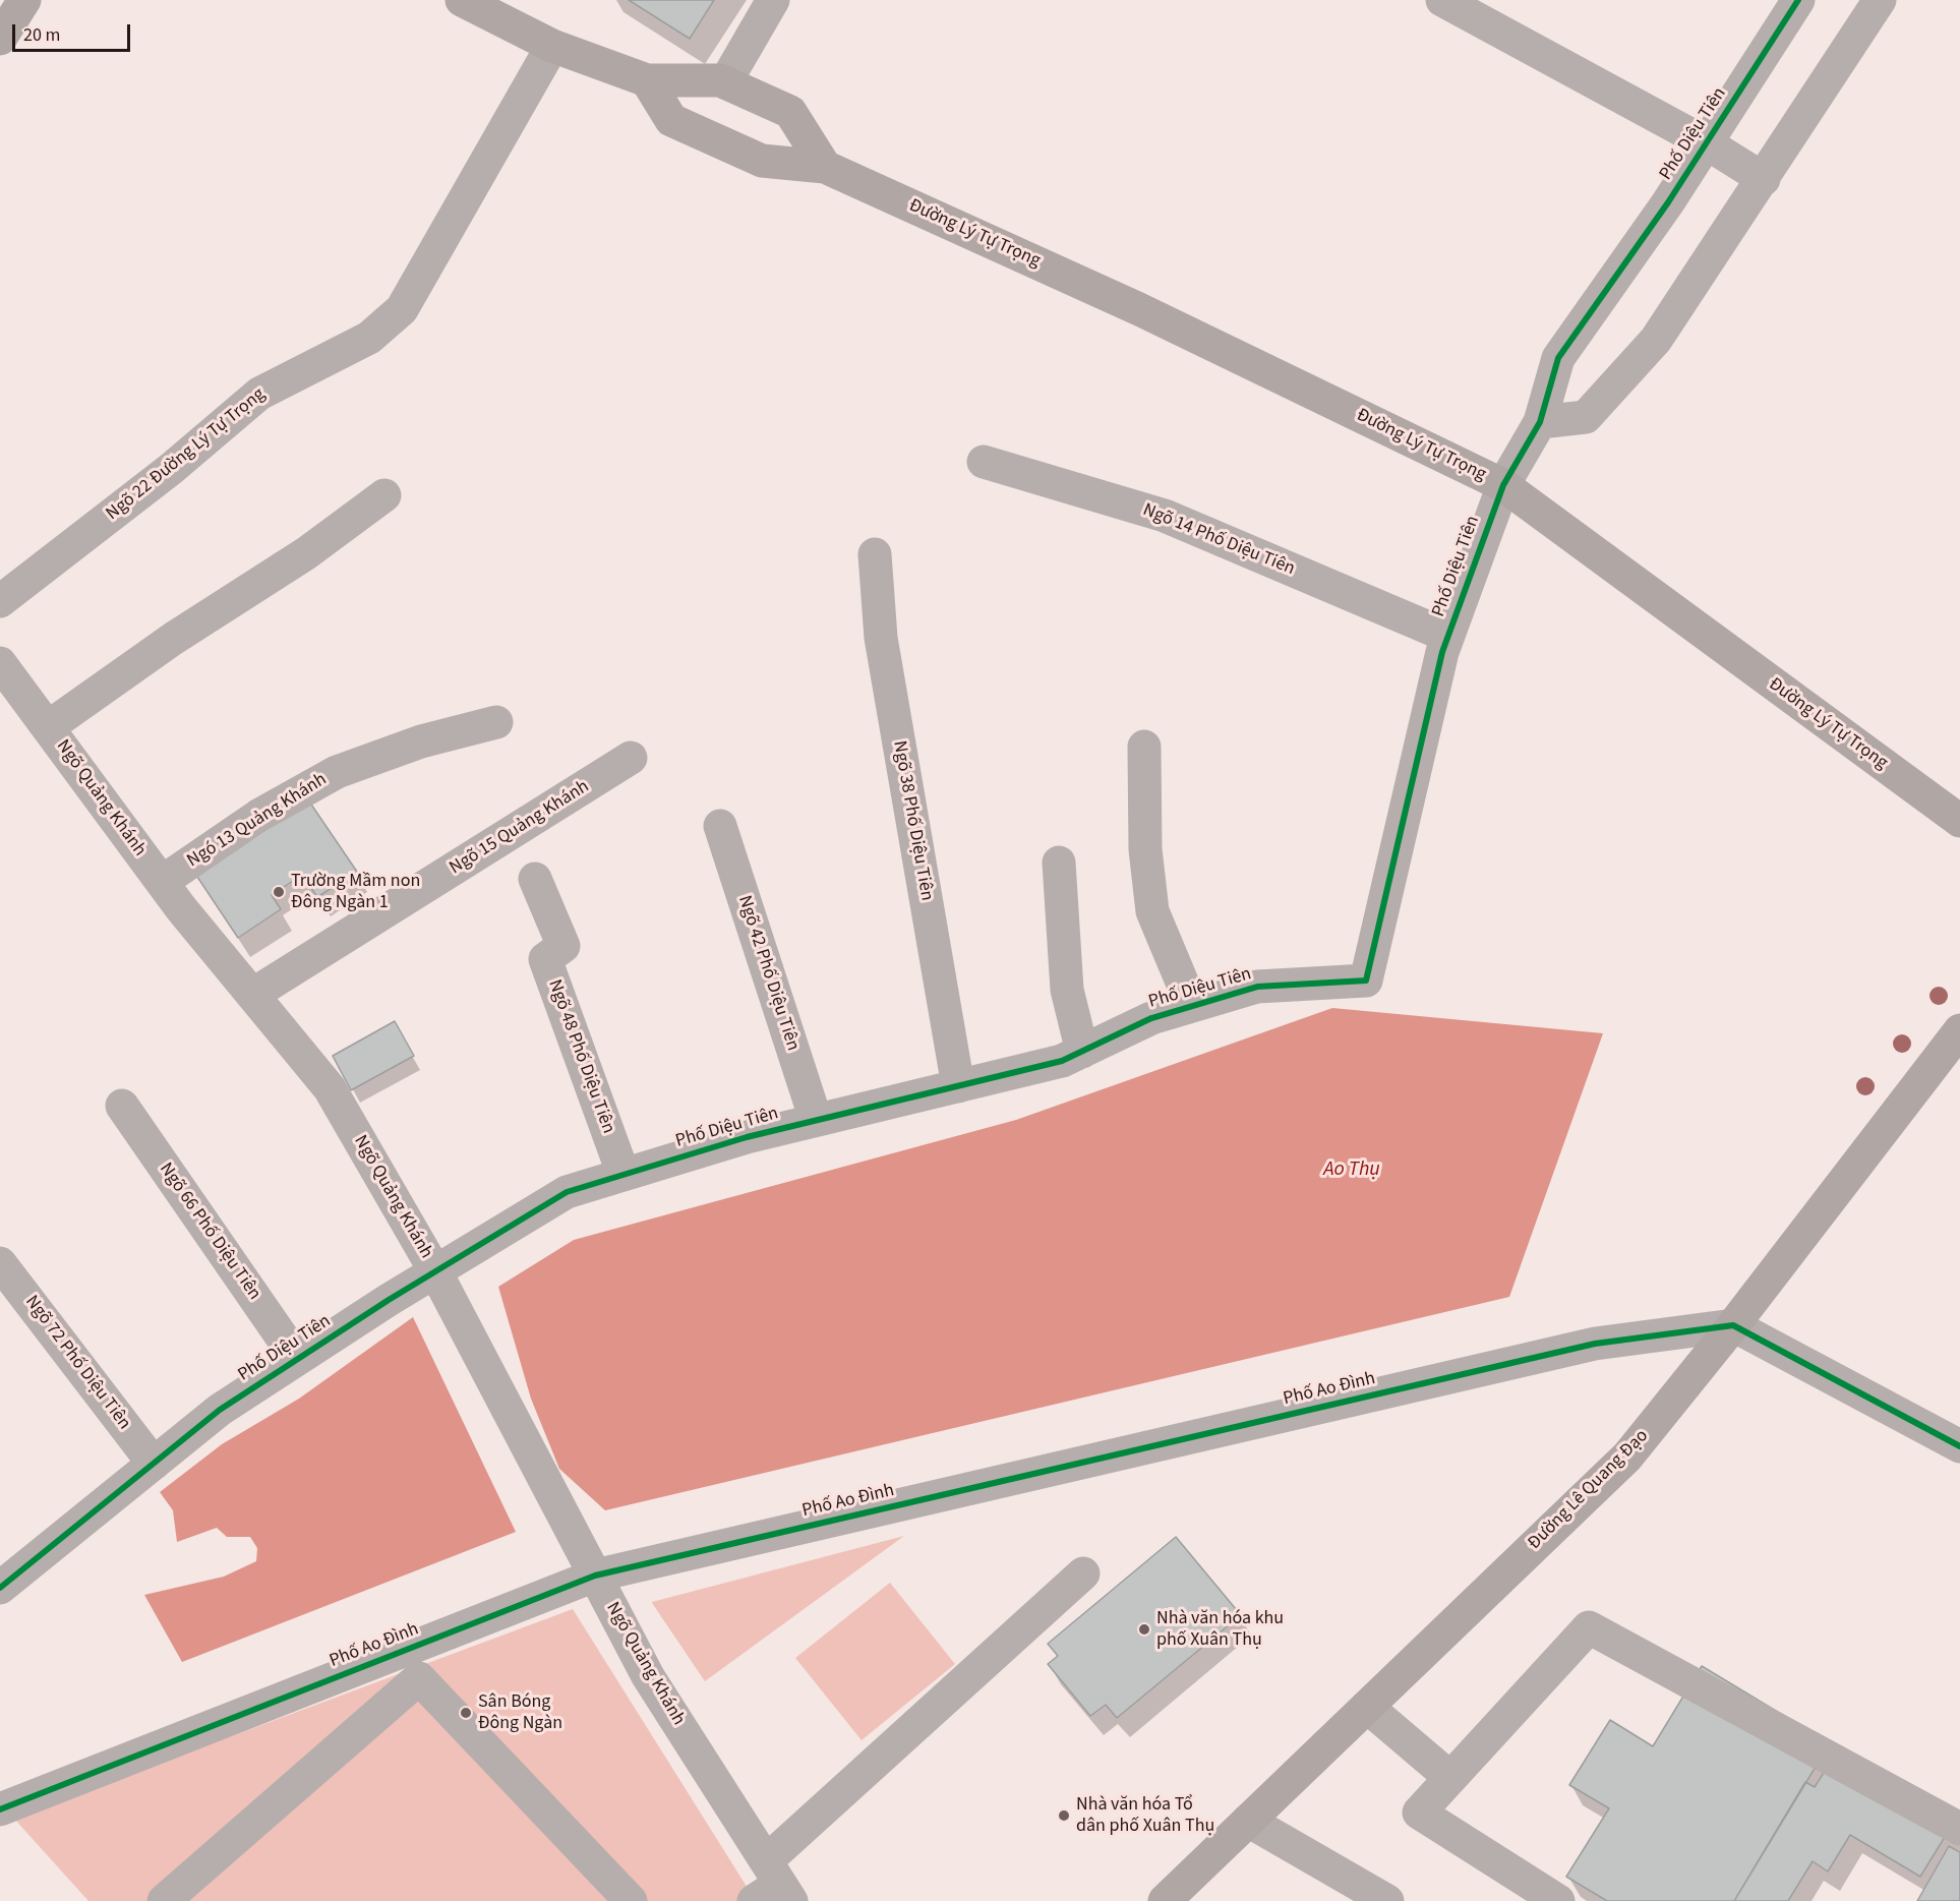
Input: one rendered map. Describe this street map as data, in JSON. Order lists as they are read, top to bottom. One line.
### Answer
{"streets":{"main road":["Đường Lý Tự Trọng","Đường Lê Quang Đạo"],"street":["Phố Diệu Tiên","Ngõ 22 Đường Lý Tự Trọng","Ngõ 14 Phố Diệu Tiên","Ngõ Quảng Khánh","Ngó 13 Quảng Khánh","Ngõ 38 Phố Diệu Tiên","Ngõ 15 Quảng Khánh","Ngõ 42 Phố Diệu Tiên","Ngõ 48 Phố Diệu Tiên","Ngõ 66 Phố Diệu Tiên","Ngõ 72 Phố Diệu Tiên","Phố Ao Đình"]},"crossings":[["Phố Diệu Tiên","Đường Lý Tự Trọng"],["Phố Diệu Tiên","Ngõ 14 Phố Diệu Tiên"],["Phố Diệu Tiên","Ngõ Quảng Khánh"],["Phố Diệu Tiên","Ngõ 38 Phố Diệu Tiên"],["Phố Diệu Tiên","Ngõ 42 Phố Diệu Tiên"],["Phố Diệu Tiên","Ngõ 48 Phố Diệu Tiên"],["Phố Diệu Tiên","Ngõ 66 Phố Diệu Tiên"],["Phố Diệu Tiên","Ngõ 72 Phố Diệu Tiên"],["Ngõ Quảng Khánh","Ngó 13 Quảng Khánh"],["Ngõ Quảng Khánh","Ngõ 15 Quảng Khánh"],["Ngõ Quảng Khánh","Phố Ao Đình"],["Phố Ao Đình","Đường Lê Quang Đạo"]],"water":["Ao Thụ"],"places":["Trường Mầm non Đông Ngàn 1","Nhà văn hóa khu phố Xuân Thụ","Sân Bóng Đông Ngàn","Nhà văn hóa Tổ dân phố Xuân Thụ"],"scale_bar":"20 m"}
